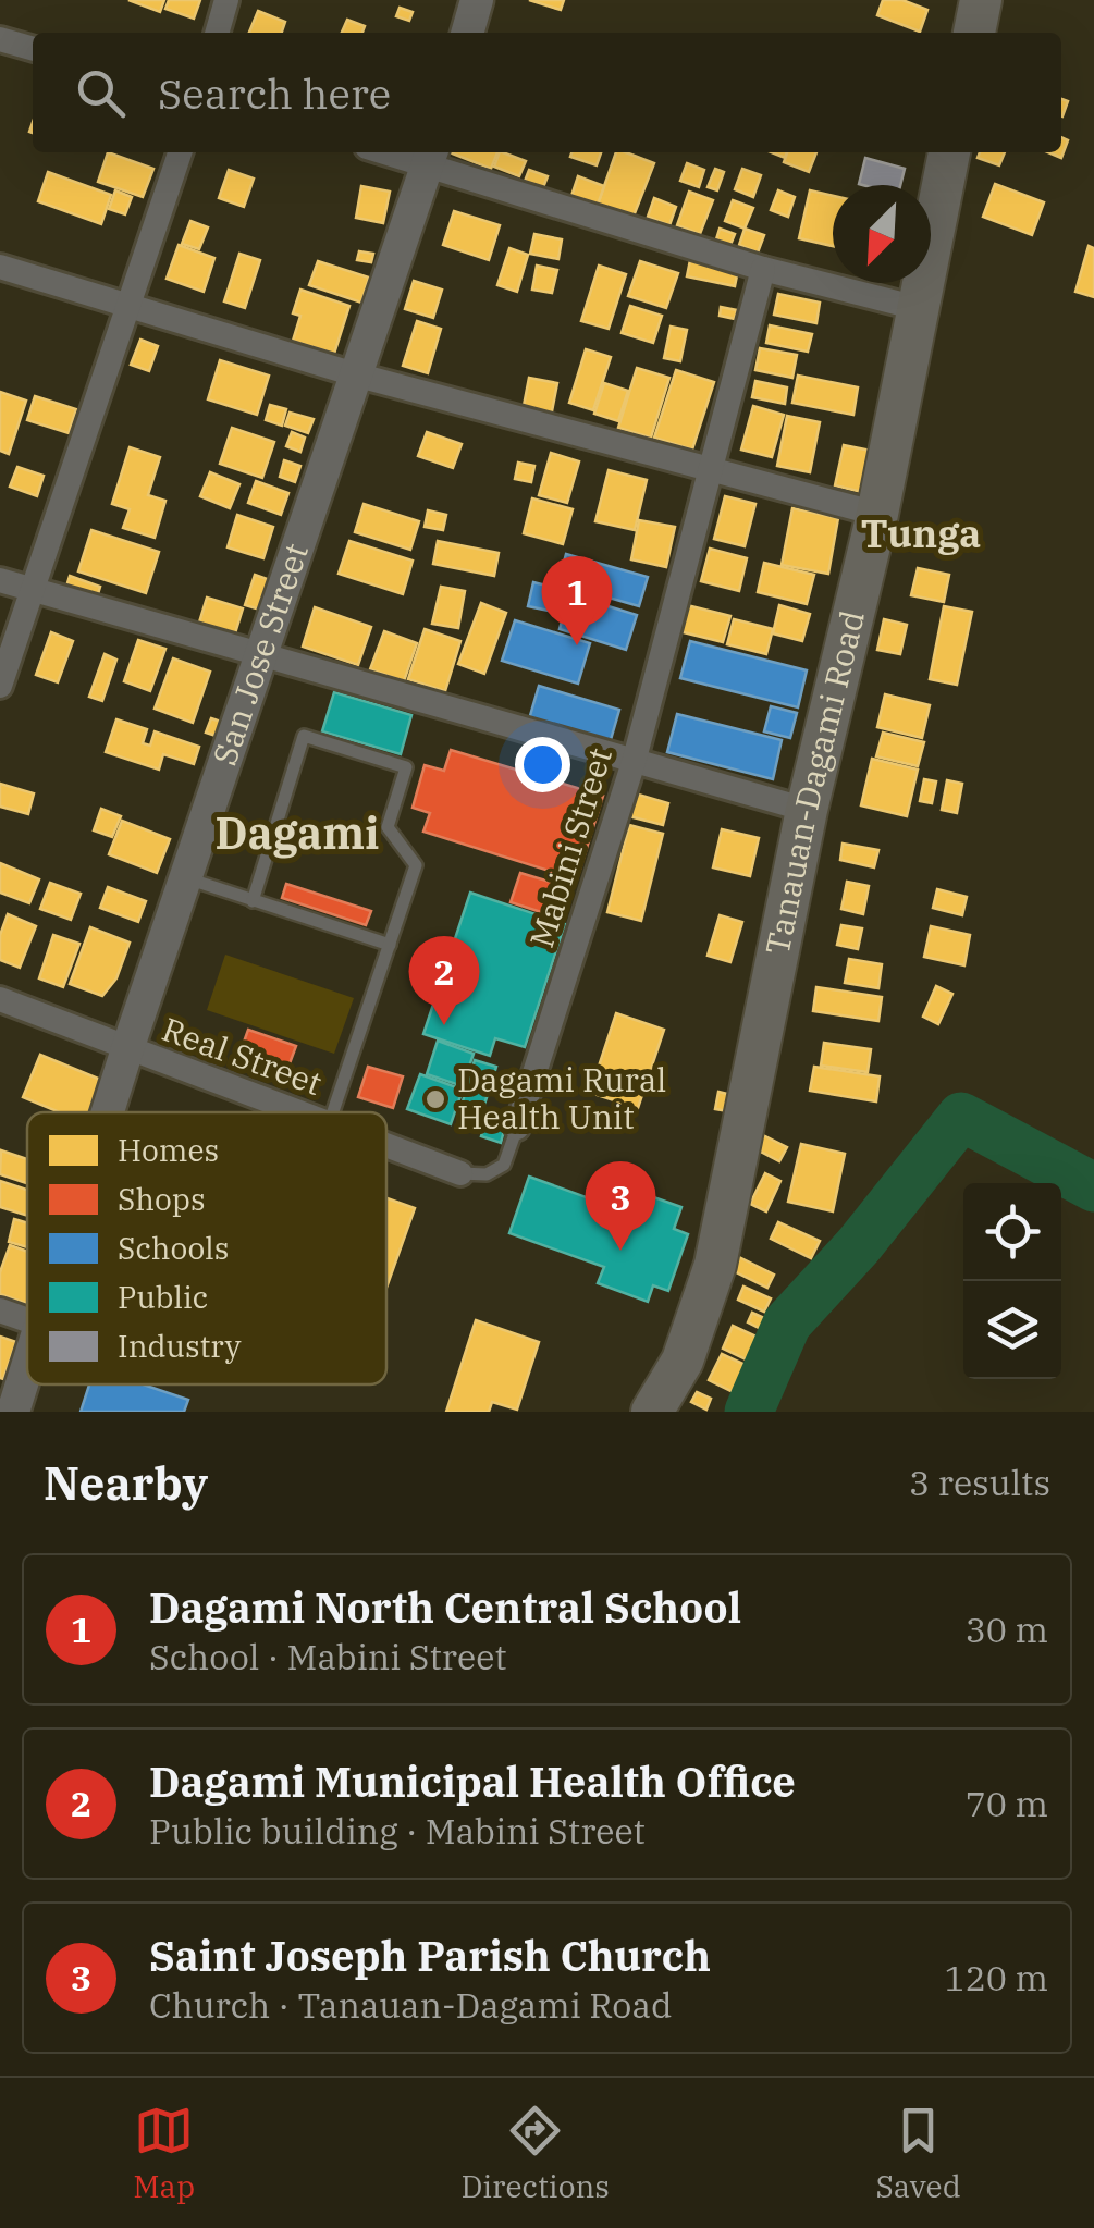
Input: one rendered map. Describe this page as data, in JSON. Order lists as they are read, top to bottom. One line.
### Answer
{"streets":{"main road":["Tanauan-Dagami Road"],"street":["San Jose Street","Mabini Street","Real Street"]},"crossings":[["San Jose Street","Real Street"]],"districts":["Tunga","Dagami"],"places":["Dagami Rural Health Unit"],"legend":["Homes","Shops","Schools","Public","Industry"],"north":"bottom left","page":{"search":"Search here","pins":["1","2","3"],"heading":["Nearby","3 results"],"list":[{"mark":"1","name":"Dagami North Central School","note":"School · Mabini Street","value":"30 m"},{"mark":"2","name":"Dagami Municipal Health Office","note":"Public building · Mabini Street","value":"70 m"},{"mark":"3","name":"Saint Joseph Parish Church","note":"Church · Tanauan-Dagami Road","value":"120 m"}],"nav":["Map","Directions","Saved"]}}
